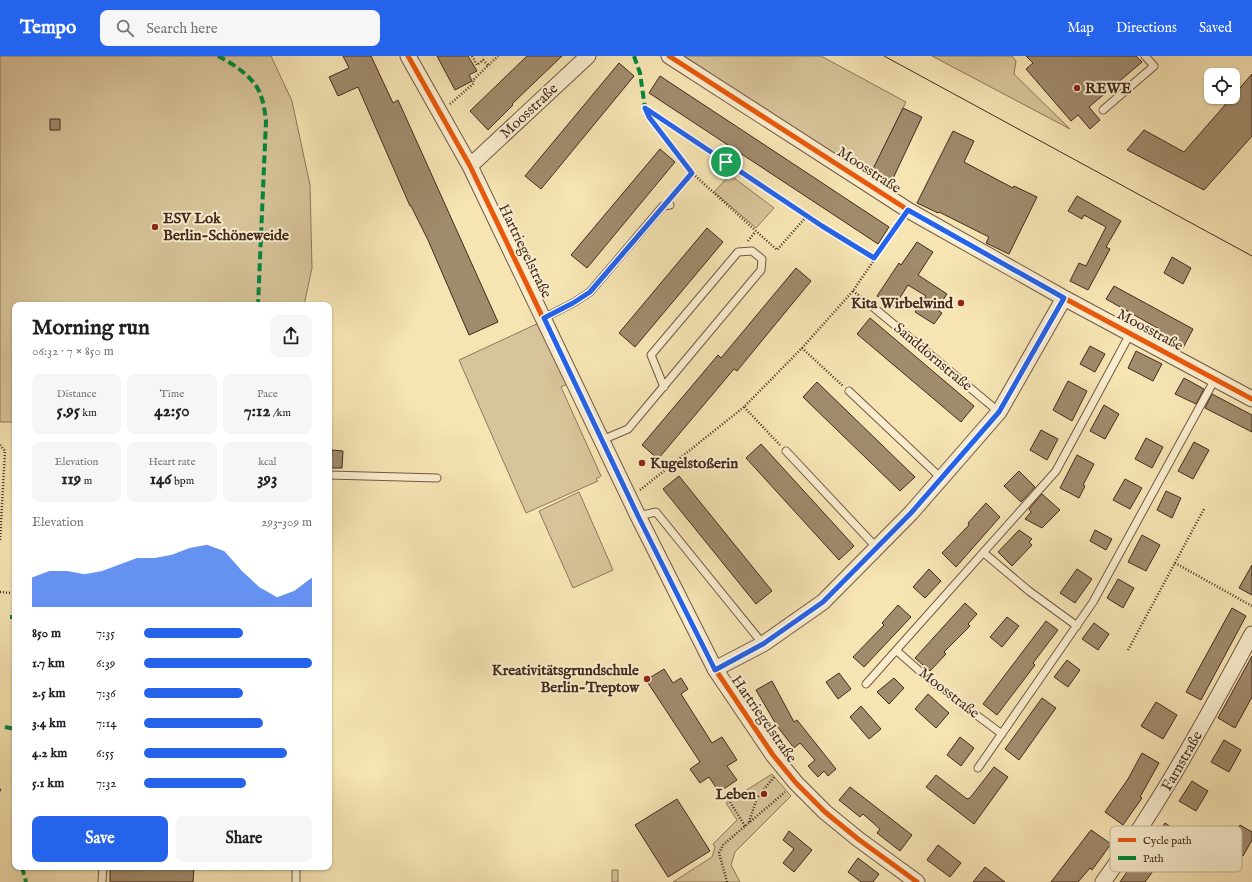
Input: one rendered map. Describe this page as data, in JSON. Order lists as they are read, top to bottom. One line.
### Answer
{"streets":{"street":["Moosstraße","Hartriegelstraße","Farnstraße"],"lane":["Sanddornstraße"]},"crossings":[["Moosstraße","Hartriegelstraße"]],"places":["REWE","ESV Lok Berlin-Schöneweide","Kita Wirbelwind","Kugelstoßerin","Kreativitätsgrundschule Berlin-Treptow","Leben"],"legend":["Cycle path","Path"],"page":{"header":"Tempo","search":"Search here","nav":["Map","Directions","Saved"],"heading":["Morning run","06:32 · 7 × 850 m"],"stats":[["Distance","5.95 km"],["Time","42:50"],["Pace","7:12 /km"],["Elevation","119 m"],["Heart rate","146 bpm"],["kcal","393"]],"chart":["Elevation","293–309 m"],"list":[{"name":"850 m","note":"7:35"},{"name":"1.7 km","note":"6:39"},{"name":"2.5 km","note":"7:36"},{"name":"3.4 km","note":"7:14"},{"name":"4.2 km","note":"6:55"},{"name":"5.1 km","note":"7:32"}],"buttons":["Save","Share"]}}
